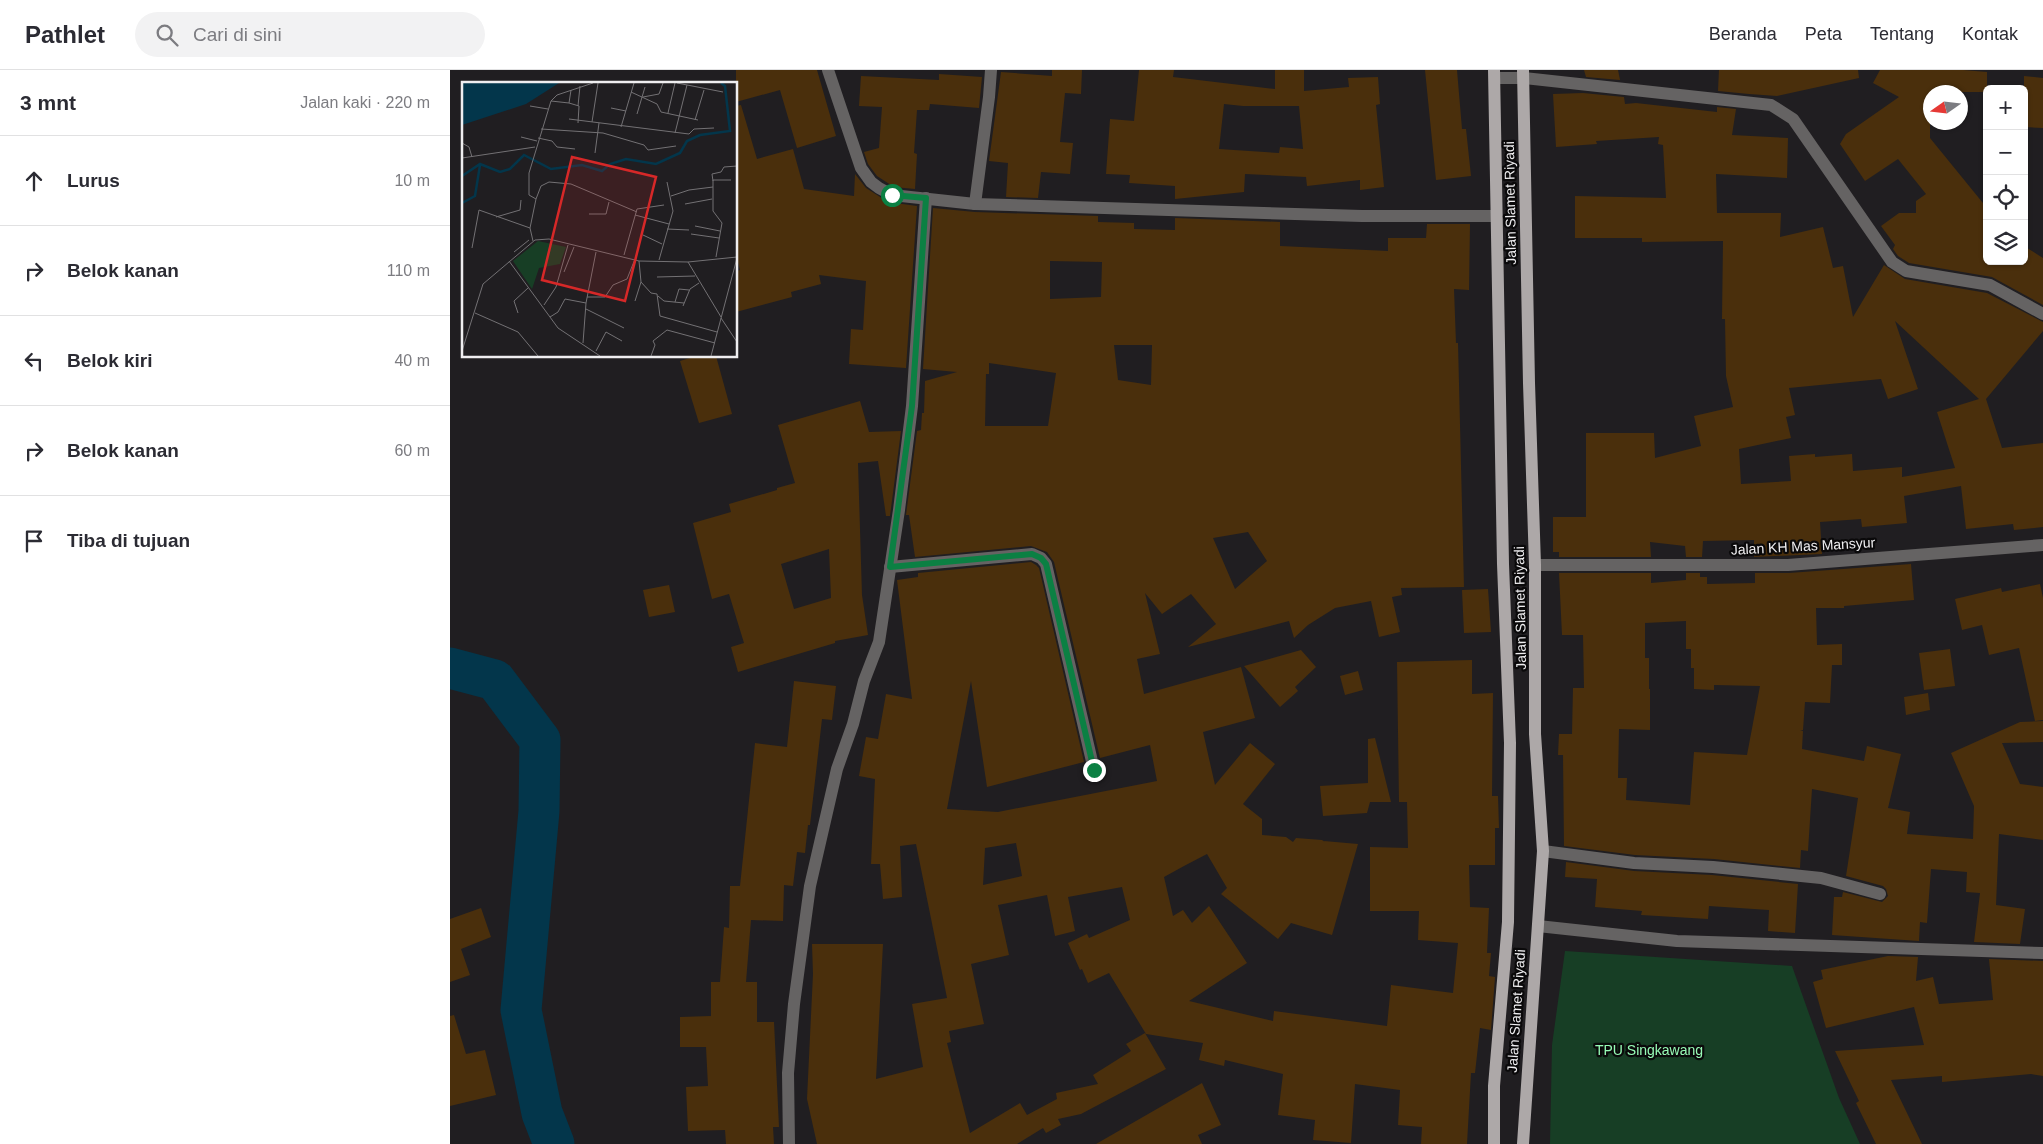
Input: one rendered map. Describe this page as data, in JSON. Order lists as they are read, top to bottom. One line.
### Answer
{"streets":{"main road":["Jalan Slamet Riyadi"],"street":["Jalan KH Mas Mansyur"]},"crossings":[["Jalan Slamet Riyadi","Jalan KH Mas Mansyur"]],"parks":["TPU Singkawang"],"north":"left","page":{"header":"Pathlet","search":"Cari di sini","nav":["Beranda","Peta","Tentang","Kontak"],"heading":["3 mnt","Jalan kaki · 220 m"],"map_buttons":["+","−"],"list":[["Lurus","10 m"],["Belok kanan","110 m"],["Belok kiri","40 m"],["Belok kanan","60 m"],"Tiba di tujuan"]}}
